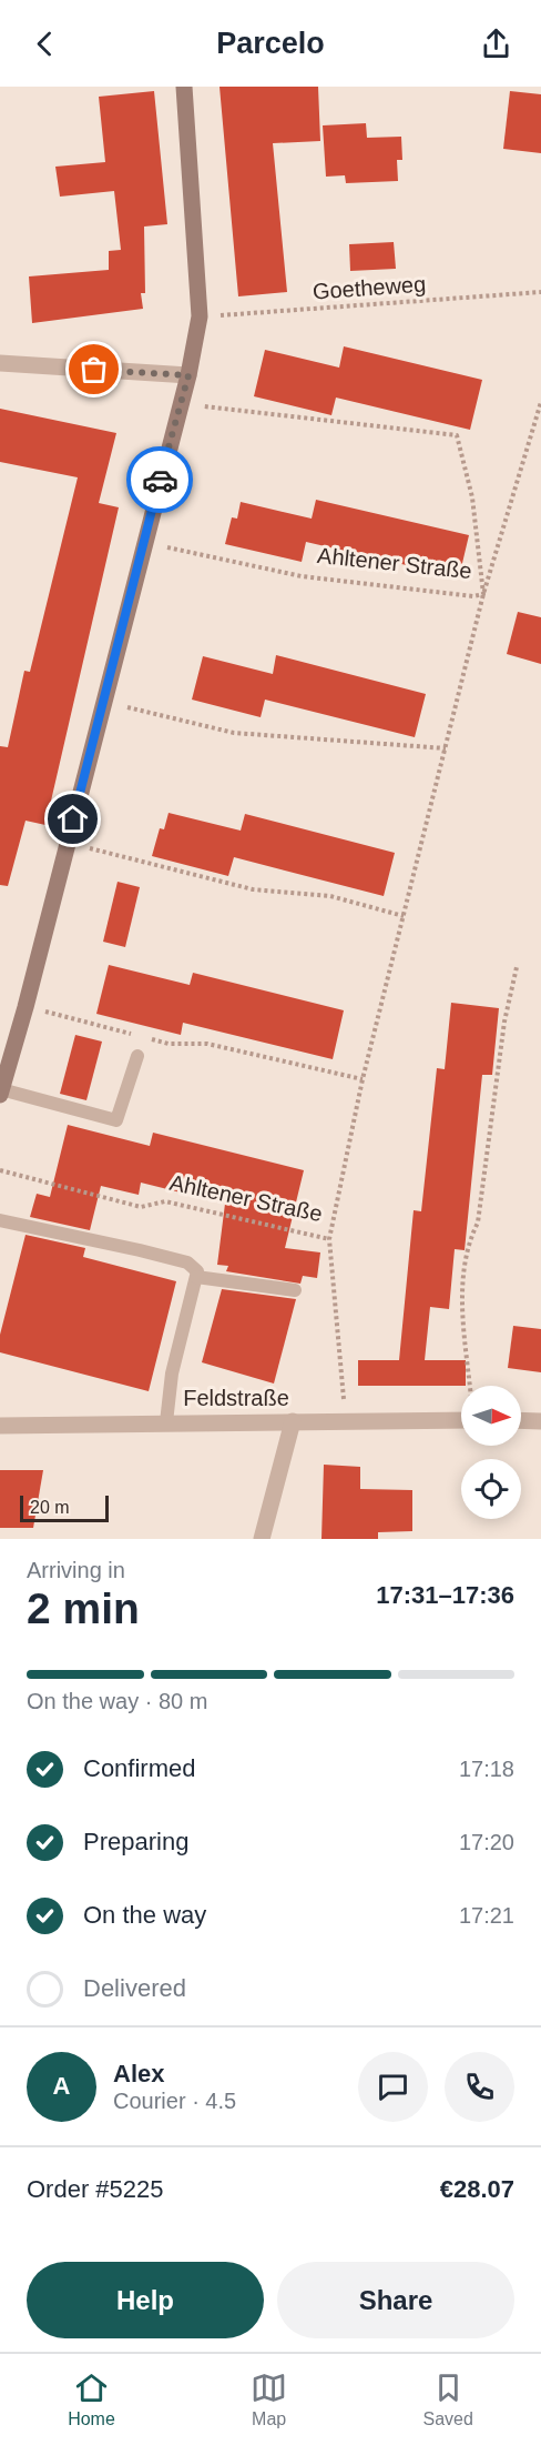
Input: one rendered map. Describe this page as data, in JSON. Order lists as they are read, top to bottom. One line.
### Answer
{"streets":{"street":["Feldstraße"],"path":["Goetheweg","Ahltener Straße"]},"scale_bar":"20 m","north":"right","page":{"header":"Parcelo","scale":"20 m","heading":["2 min","Arriving in","17:31–17:36"],"panel":["Alex","Courier · 4.5","Order #5225","€28.07"],"bar":"On the way · 80 m","list":[["Confirmed","17:18"],["Preparing","17:20"],["On the way","17:21"],"Delivered"],"round":"A","buttons":["Help","Share"],"tabs":["Home","Map","Saved"]}}
